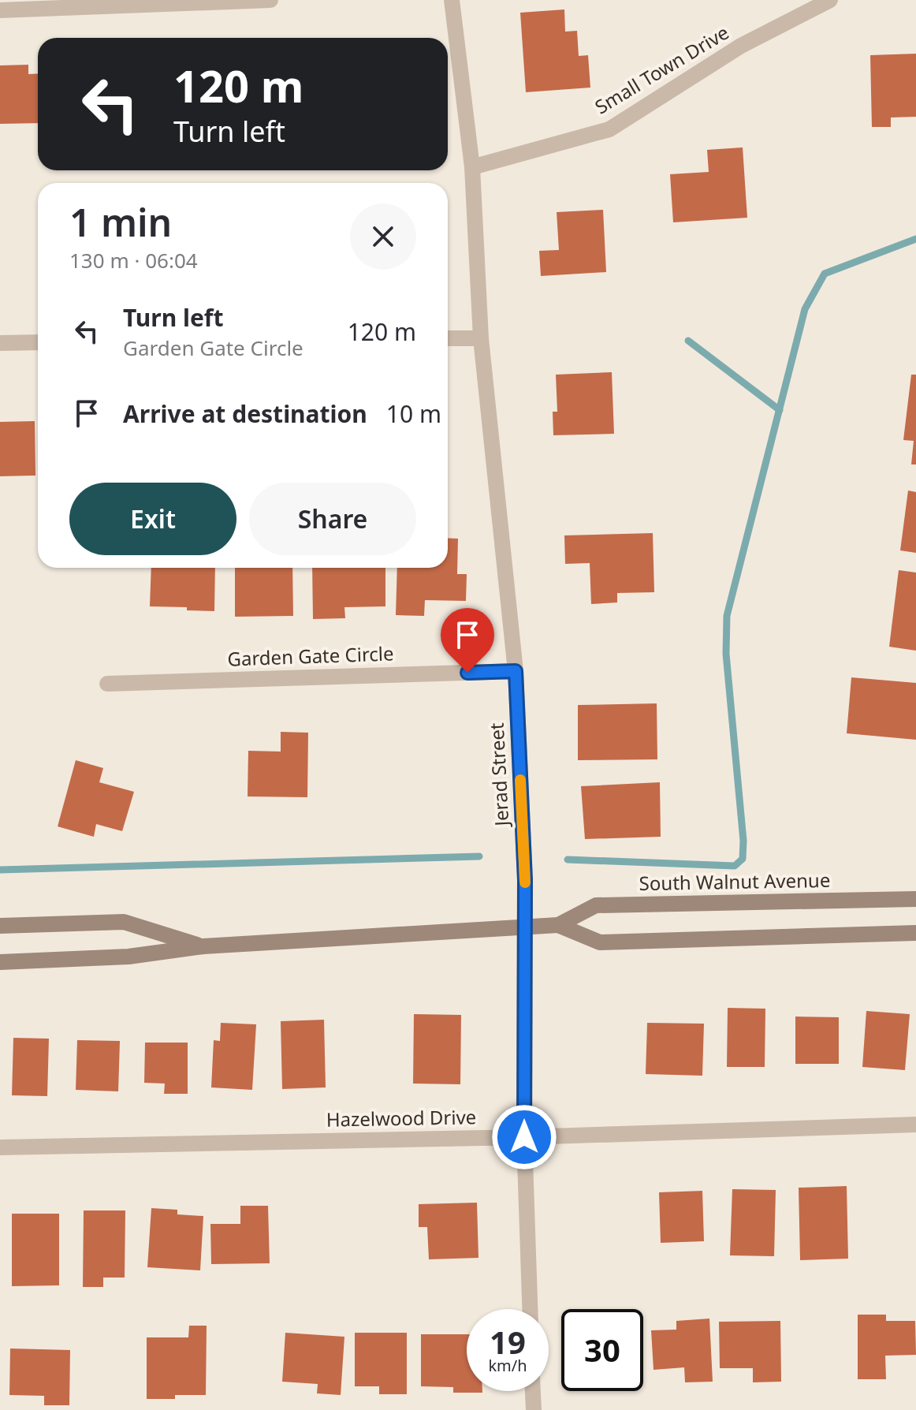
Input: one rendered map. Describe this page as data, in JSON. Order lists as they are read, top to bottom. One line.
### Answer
{"streets":{"street":["Small Town Drive","Garden Gate Circle","Jerad Street","South Walnut Avenue","Hazelwood Drive"]},"crossings":[["Small Town Drive","Jerad Street"],["Garden Gate Circle","Jerad Street"],["Jerad Street","South Walnut Avenue"],["Jerad Street","Hazelwood Drive"]],"page":{"turn":["120 m","Turn left"],"heading":["1 min","130 m · 06:04"],"list":[{"name":"Turn left","note":"Garden Gate Circle","value":"120 m"},{"name":"Arrive at destination","value":"10 m"}],"buttons":["Exit","Share"],"speed":"19 km/h","limit":"30"}}
